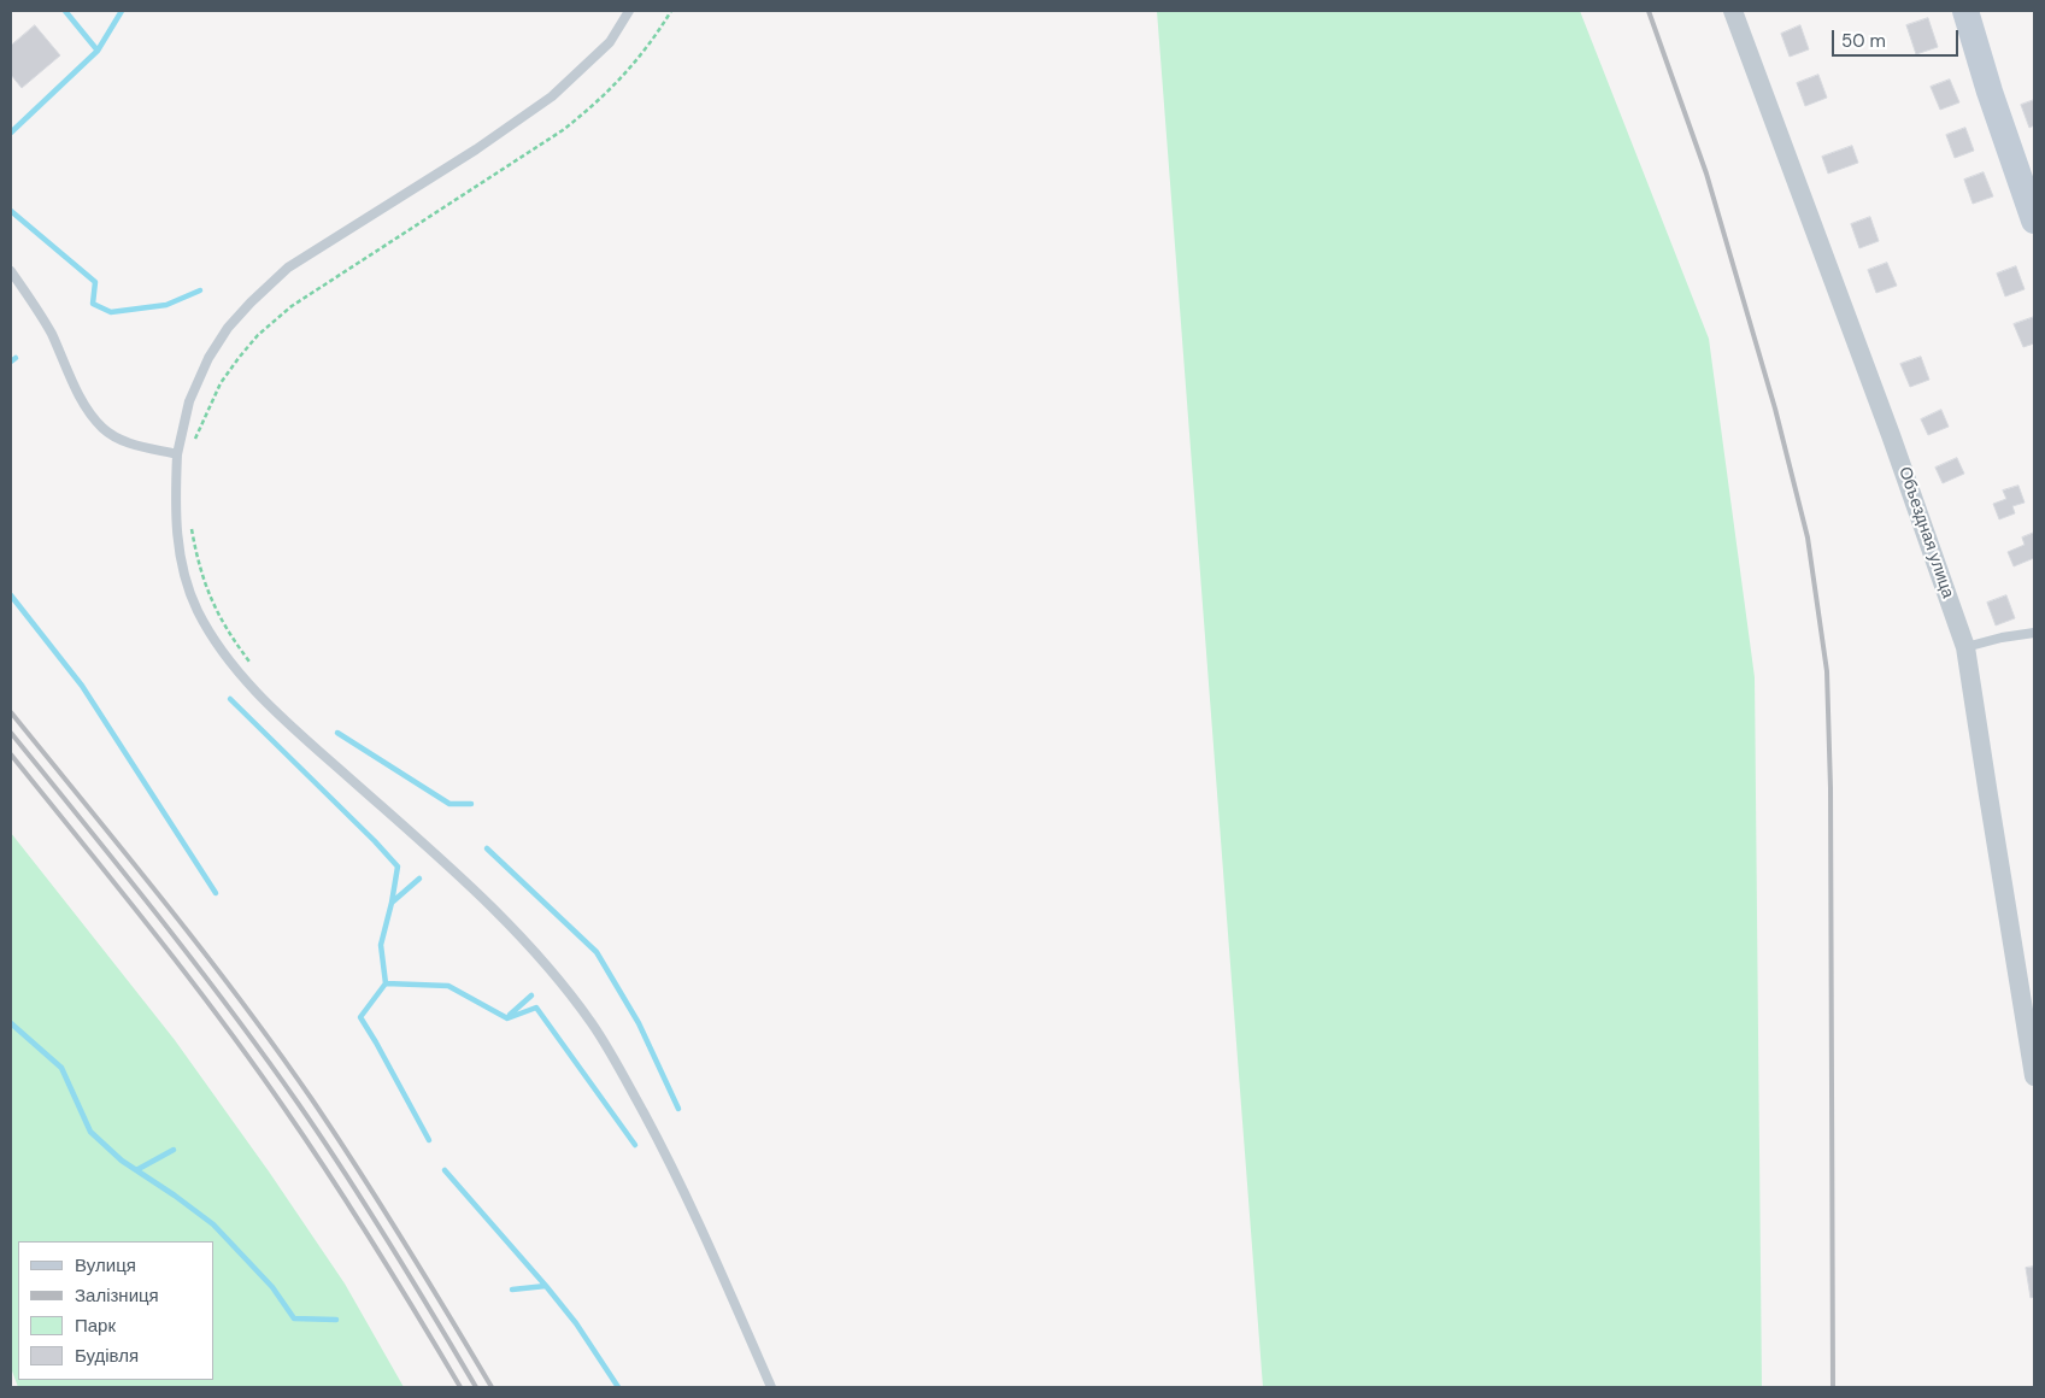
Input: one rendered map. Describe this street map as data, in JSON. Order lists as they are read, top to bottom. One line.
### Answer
{"streets":{"street":["Объездная улица"]},"legend":["Вулиця","Залізниця","Парк","Будівля"],"scale_bar":"50 m"}
